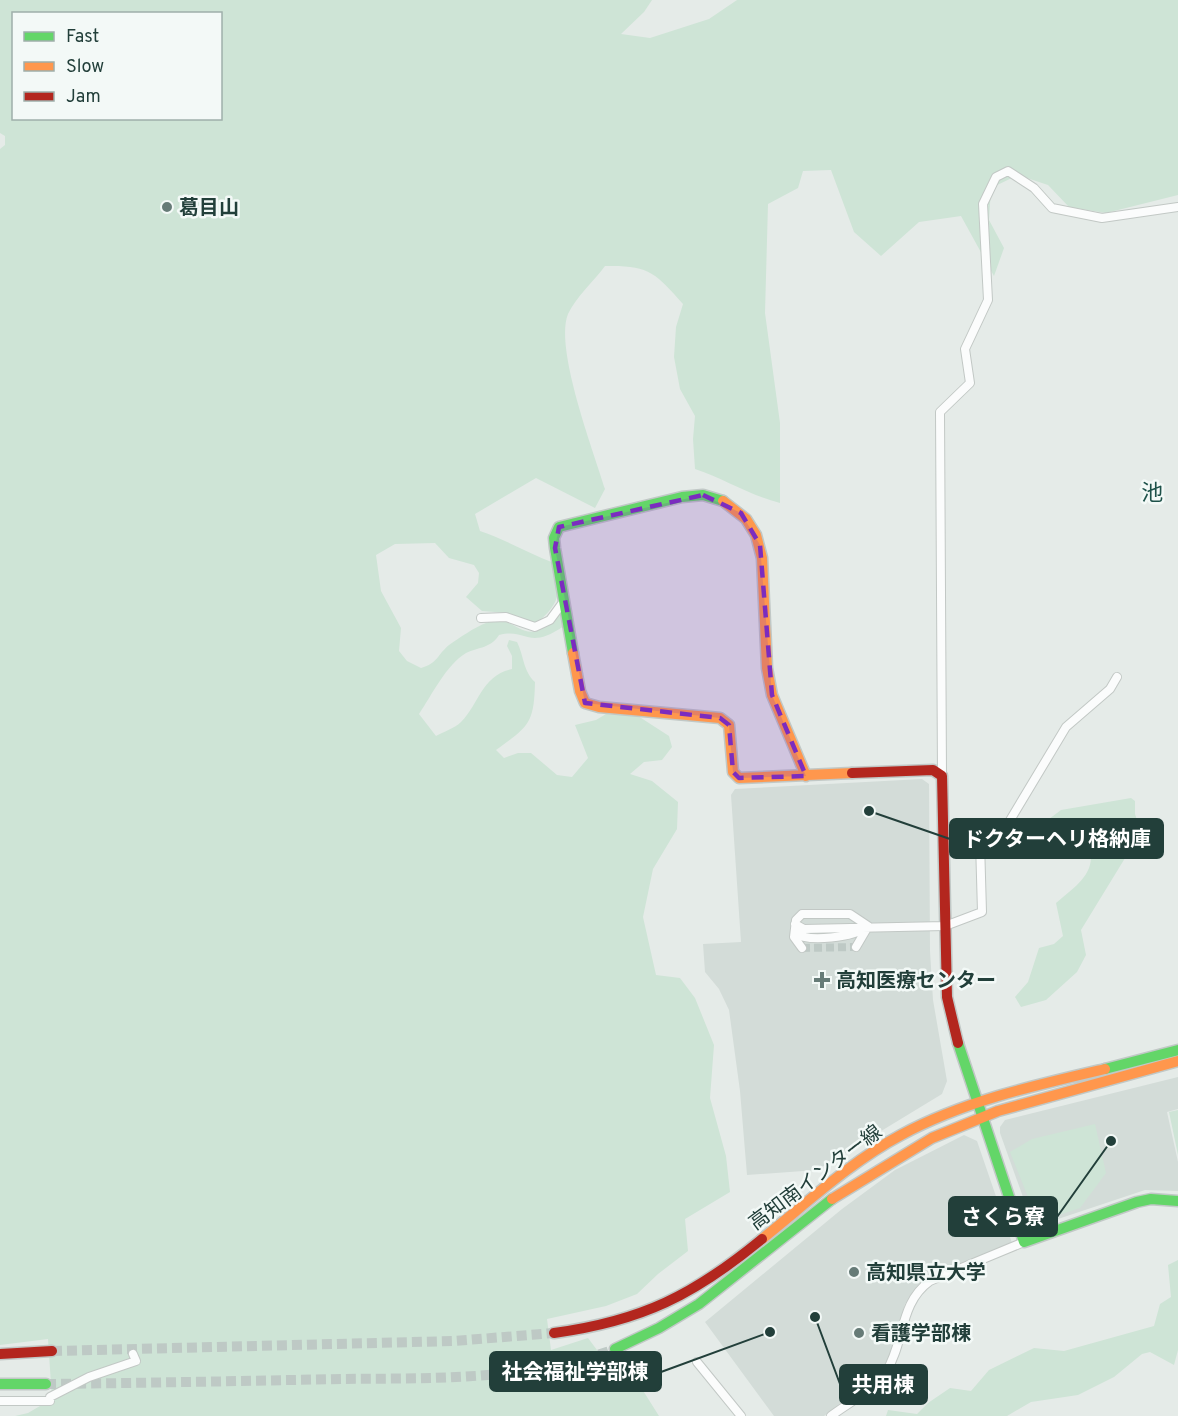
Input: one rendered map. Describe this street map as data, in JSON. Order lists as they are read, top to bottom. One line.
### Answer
{"streets":{"street":["高知南インター線"]},"districts":["池"],"places":{"other":["葛目山","ドクターヘリ格納庫","さくら寮","高知県立大学","共用棟","社会福祉学部棟","看護学部棟"],"health":["高知医療センター"]},"legend":["Fast","Slow","Jam"]}
